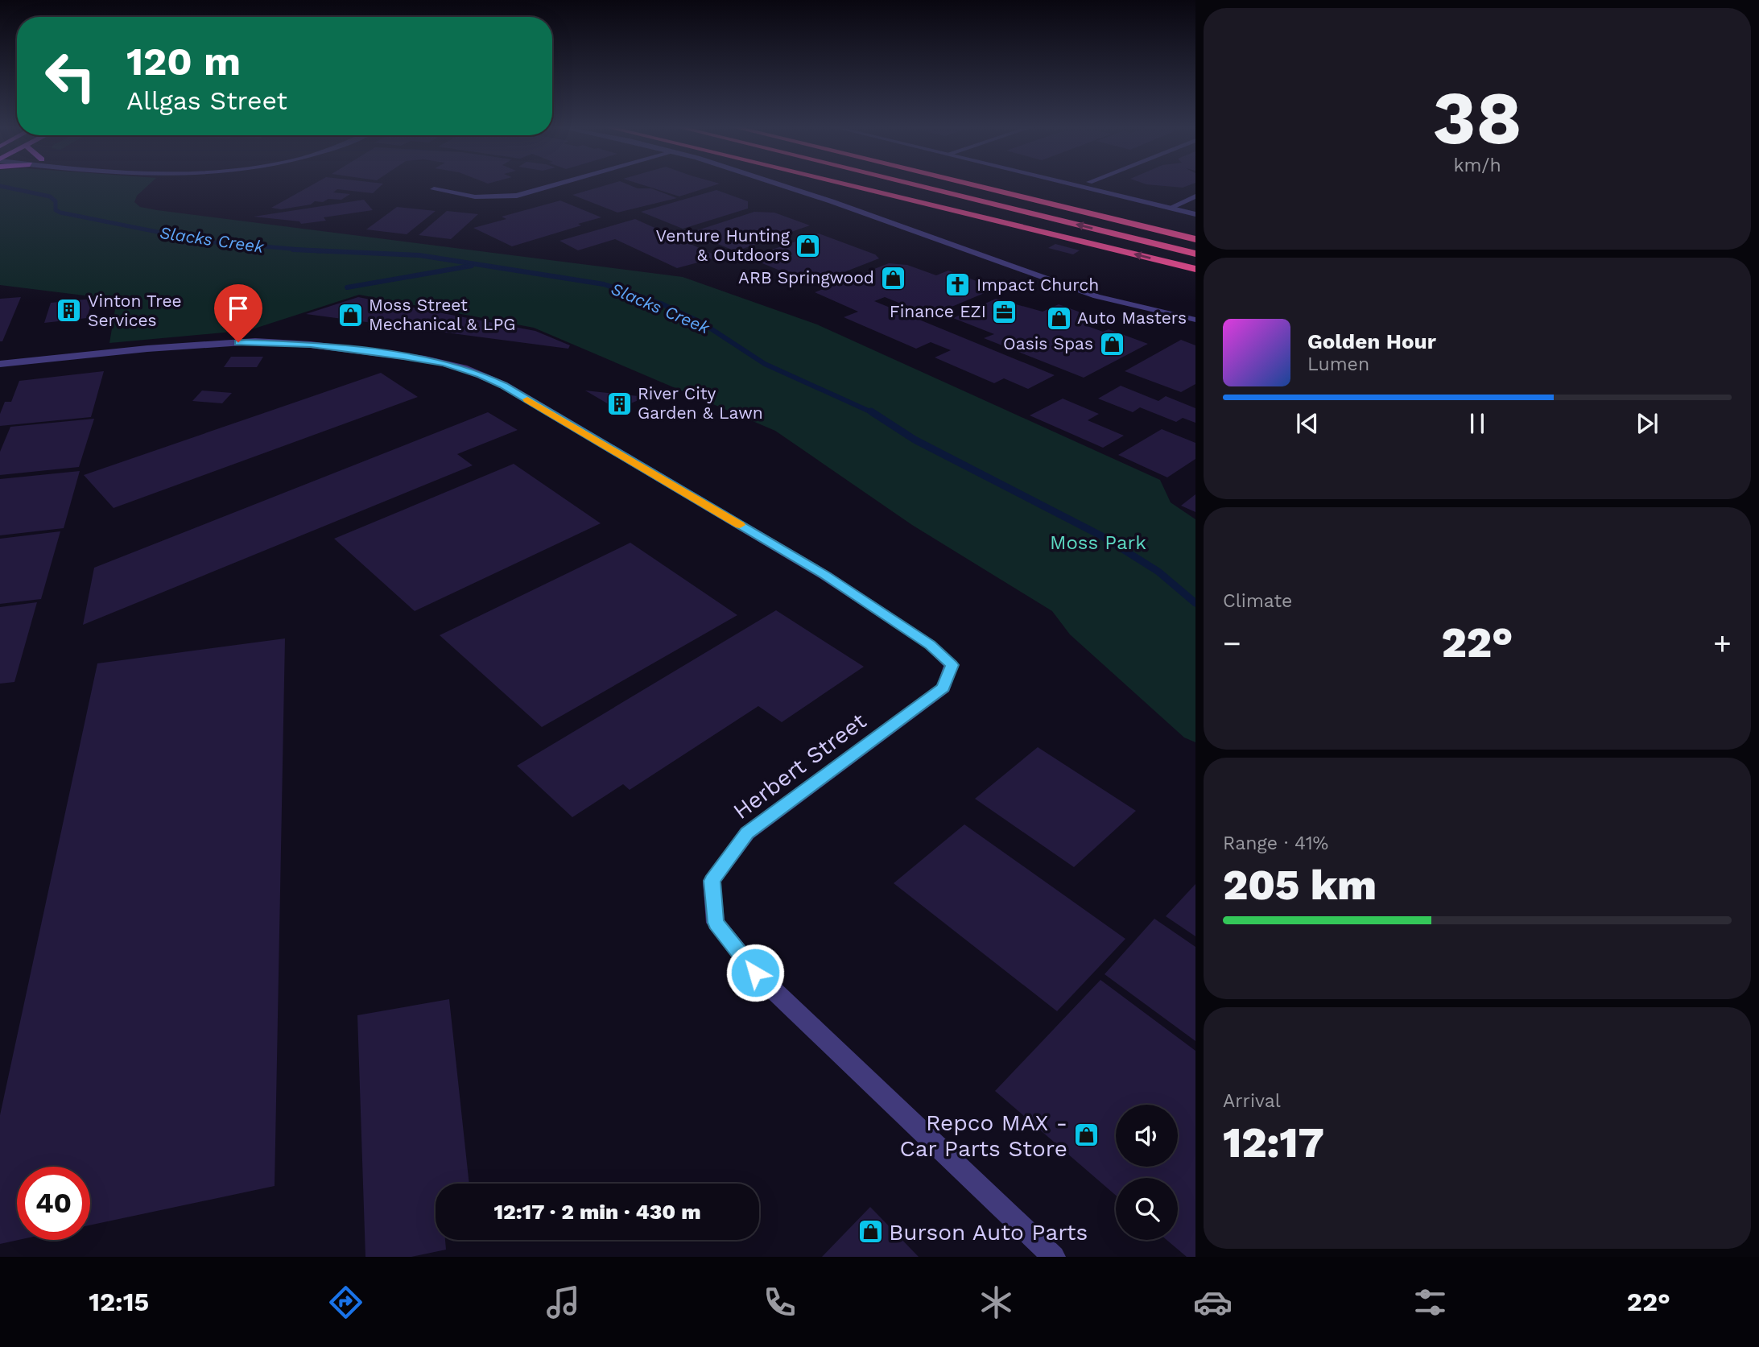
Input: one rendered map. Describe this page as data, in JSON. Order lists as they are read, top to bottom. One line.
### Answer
{"streets":{"street":["Herbert Street"]},"water":["Slacks Creek"],"parks":["Moss Park"],"places":{"shop":["Venture Hunting & Outdoors","ARB Springwood","Moss Street Mechanical & LPG","Auto Masters","Oasis Spas","Repco MAX - Car Parts Store","Burson Auto Parts"],"church":["Impact Church"],"building":["Vinton Tree Services","River City Garden & Lawn"],"office":["Finance EZI"]},"page":{"tile":[["38","km/h"],"Climate",["Range · 41%","205 km"],["Arrival","12:17"]],"turn":["120 m","Allgas Street"],"song":["Golden Hour","Lumen"],"heat":["−","22°","+"],"limit":"40","trip":"12:17 · 2 min · 430 m","tabs":["12:15","22°"]}}
